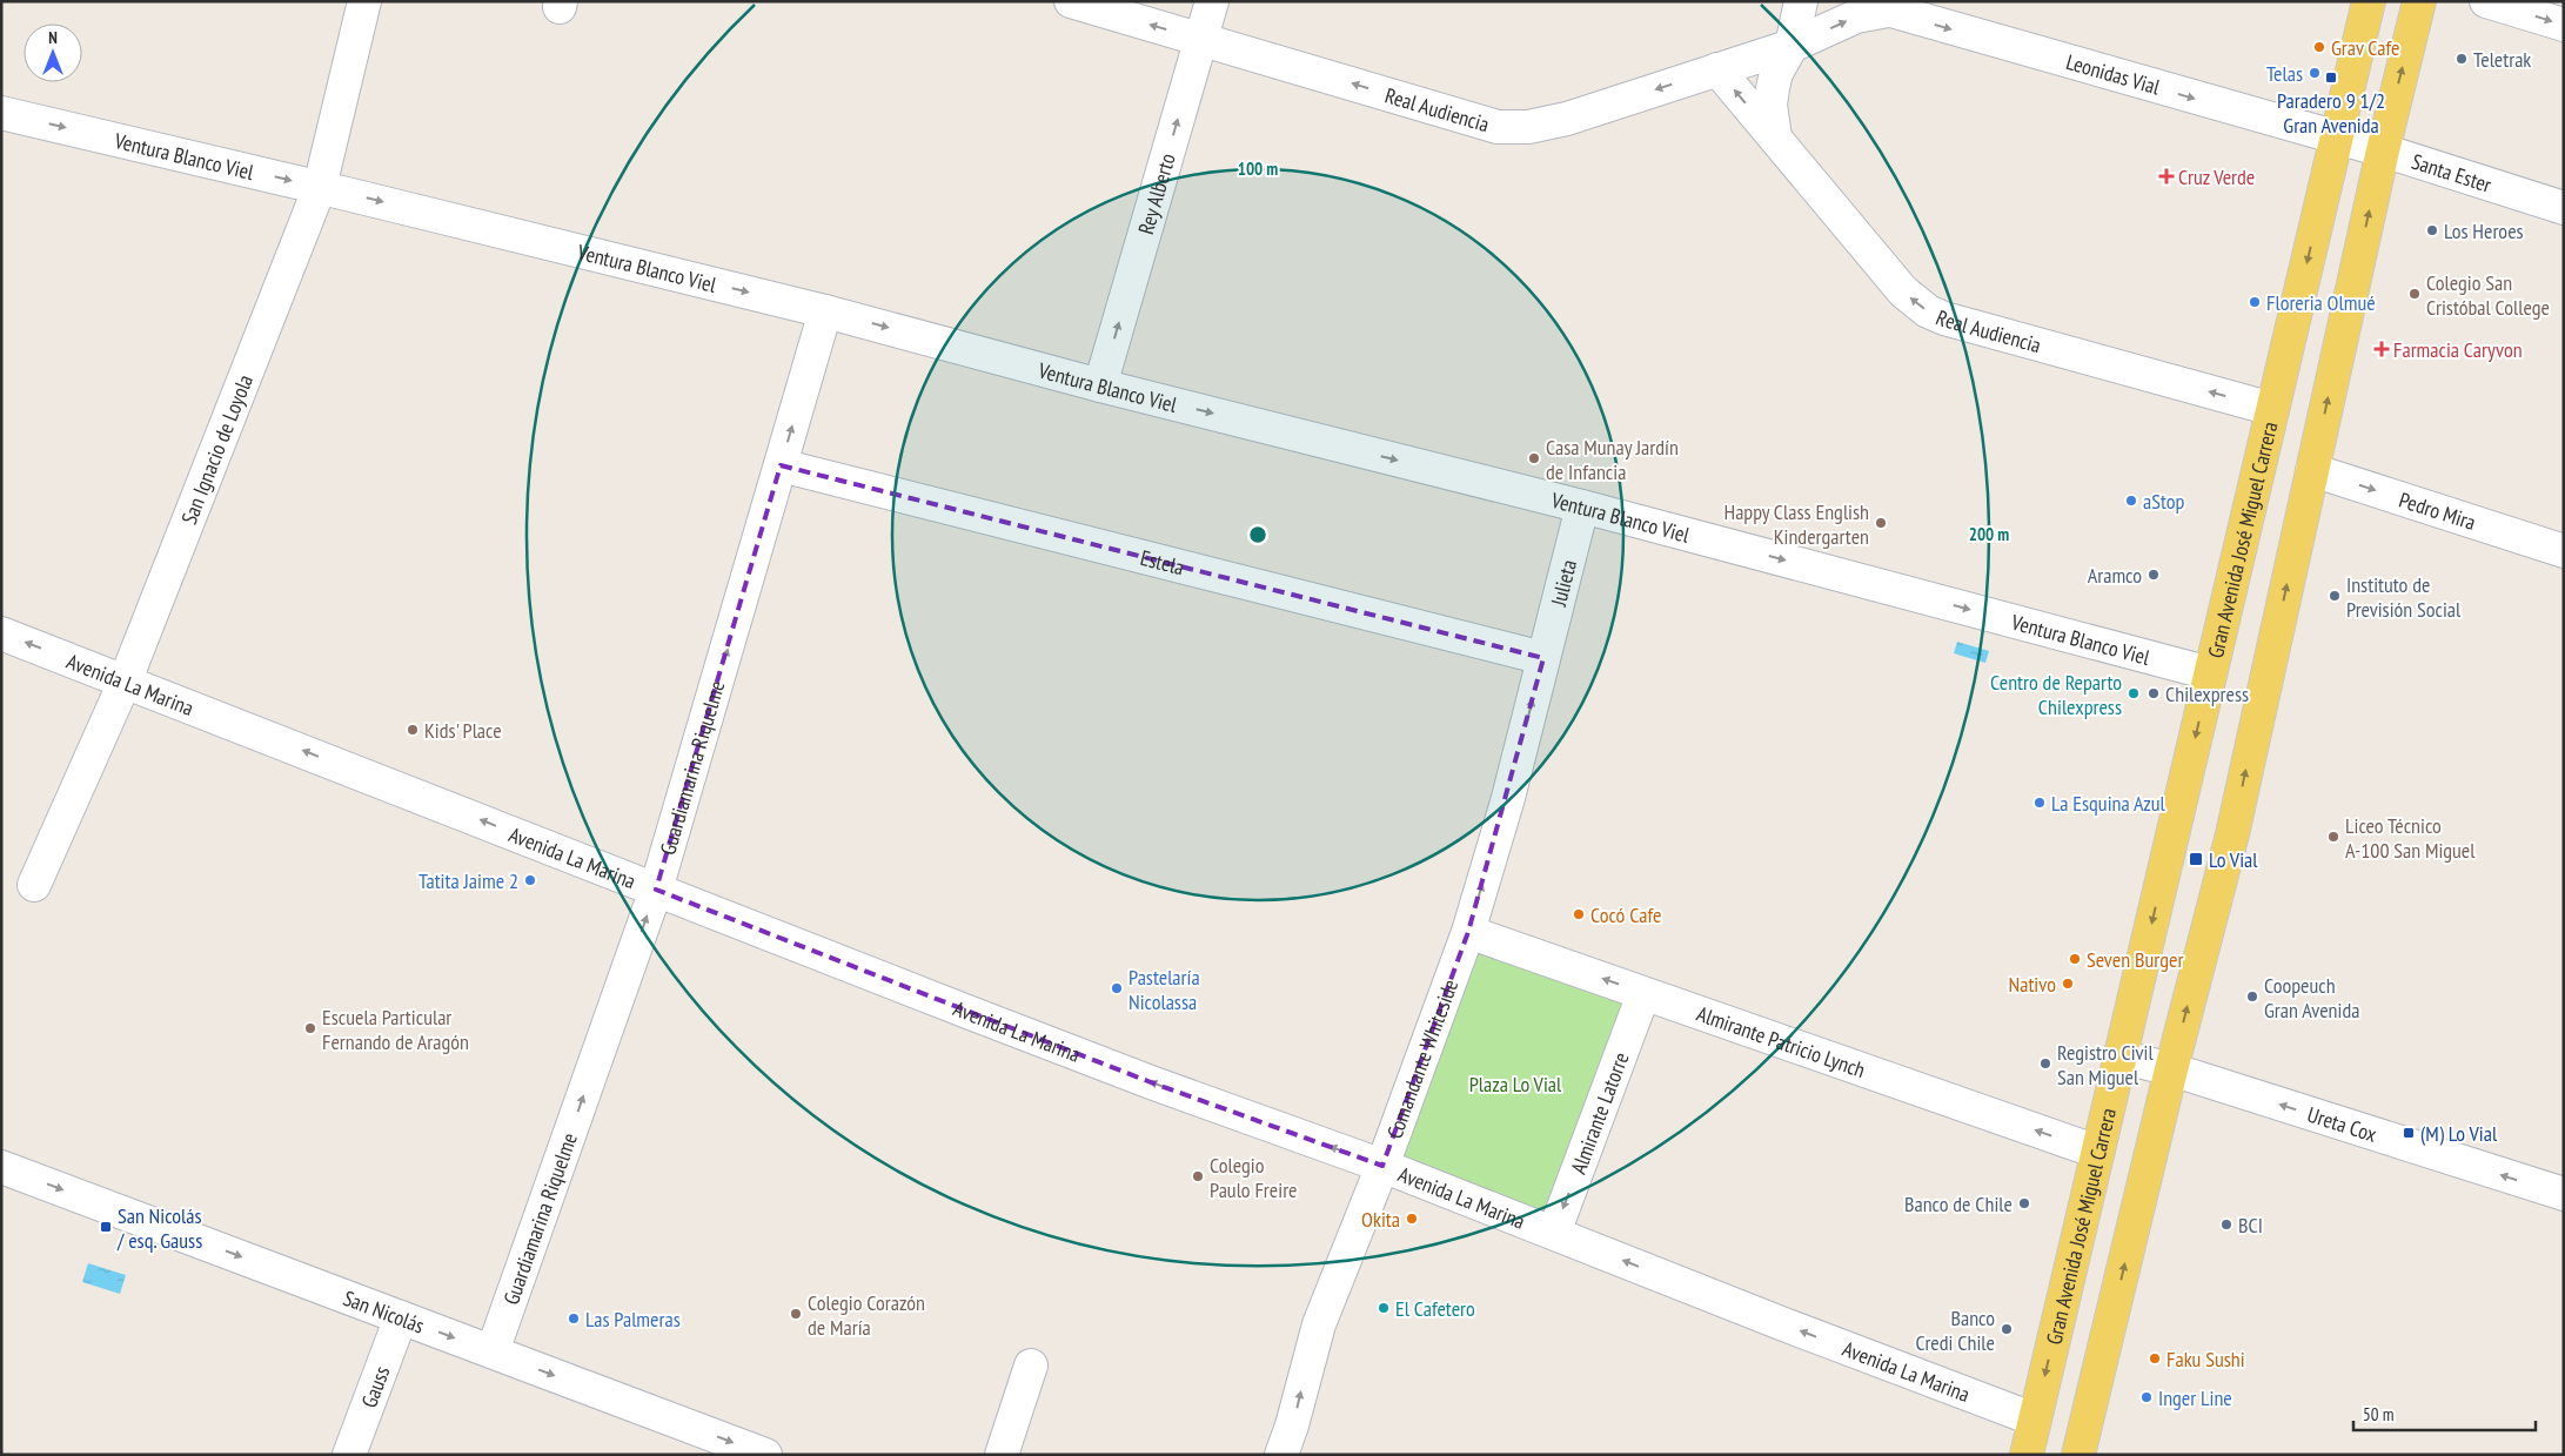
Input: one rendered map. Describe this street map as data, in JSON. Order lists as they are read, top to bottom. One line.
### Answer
{"streets":{"main road":["Gran Avenida José Miguel Carrera"],"street":["Leonidas Vial","Real Audiencia","Ventura Blanco Viel","Santa Ester","Rey Alberto","San Ignacio de Loyola","Pedro Mira","Estela","Julieta","Avenida La Marina","Guardiamarina Riquelme","Almirante Patricio Lynch","Comandante Whiteside","Almirante Latorre","Ureta Cox","San Nicolás","Gauss"]},"crossings":[["Leonidas Vial","Real Audiencia"],["Leonidas Vial","Santa Ester"],["Leonidas Vial","Gran Avenida José Miguel Carrera"],["Real Audiencia","Rey Alberto"],["Real Audiencia","Gran Avenida José Miguel Carrera"],["Ventura Blanco Viel","Rey Alberto"],["Ventura Blanco Viel","San Ignacio de Loyola"],["Ventura Blanco Viel","Gran Avenida José Miguel Carrera"],["Ventura Blanco Viel","Julieta"],["Ventura Blanco Viel","Guardiamarina Riquelme"],["Santa Ester","Gran Avenida José Miguel Carrera"],["San Ignacio de Loyola","Avenida La Marina"],["Gran Avenida José Miguel Carrera","Avenida La Marina"],["Gran Avenida José Miguel Carrera","Almirante Patricio Lynch"],["Gran Avenida José Miguel Carrera","Ureta Cox"],["Estela","Julieta"],["Estela","Guardiamarina Riquelme"],["Estela","Comandante Whiteside"],["Julieta","Comandante Whiteside"],["Avenida La Marina","Guardiamarina Riquelme"],["Avenida La Marina","Comandante Whiteside"],["Avenida La Marina","Almirante Latorre"],["Guardiamarina Riquelme","San Nicolás"],["Almirante Patricio Lynch","Comandante Whiteside"],["Almirante Patricio Lynch","Almirante Latorre"],["San Nicolás","Gauss"]],"one_way":["Leonidas Vial","Real Audiencia","Ventura Blanco Viel","Rey Alberto","Pedro Mira","Avenida La Marina","Guardiamarina Riquelme","Almirante Patricio Lynch","Comandante Whiteside","Almirante Latorre","Ureta Cox","San Nicolás"],"parks":["Plaza Lo Vial"],"places":{"other":["Grav Cafe","Teletrak","Telas","Los Heroes","Colegio San Cristóbal College","Floreria Olmué","Casa Munay Jardín de Infancia","aStop","Happy Class English Kindergarten","Aramco","Instituto de Previsión Social","Centro de Reparto Chilexpress","Chilexpress","Kids' Place","La Esquina Azul","Liceo Técnico A-100 San Miguel","Tatita Jaime 2","Cocó Cafe","Seven Burger","Nativo","Pastelaría Nicolassa","Coopeuch Gran Avenida","Escuela Particular Fernando de Aragón","Registro Civil San Miguel","Colegio Paulo Freire","Banco de Chile","Okita","BCI","El Cafetero","Colegio Corazón de María","Las Palmeras","Banco Credi Chile","Faku Sushi","Inger Line"],"transit":["Paradero 9 1/2 Gran Avenida","Lo Vial","(M) Lo Vial","San Nicolás / esq. Gauss"],"health":["Cruz Verde","Farmacia Caryvon"]},"scale_bar":"50 m","north":"top","rings":["100 m","200 m"]}
